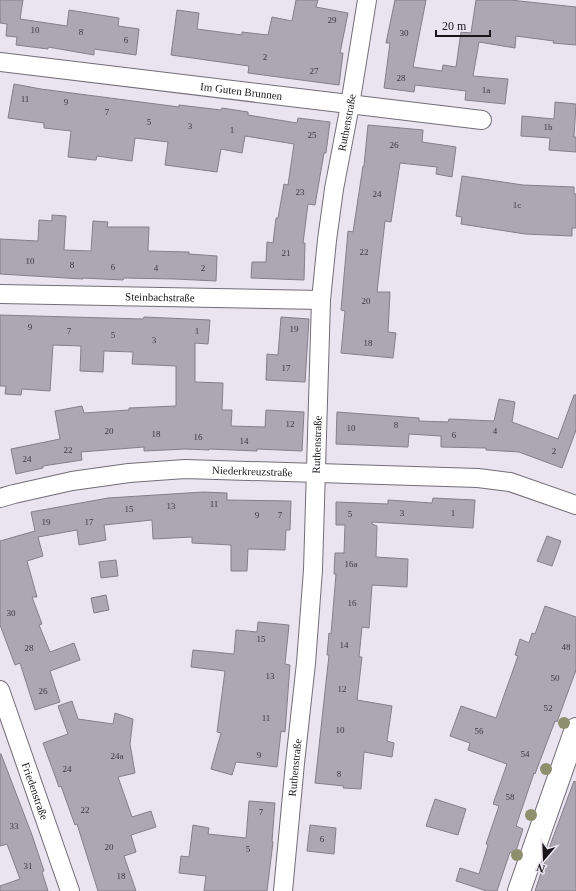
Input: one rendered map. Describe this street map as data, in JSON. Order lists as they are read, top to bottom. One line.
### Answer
{"streets":{"street":["Im Guten Brunnen","Ruthenstraße","Steinbachstraße","Niederkreuzstraße","Friedenstraße"]},"crossings":[["Im Guten Brunnen","Ruthenstraße"],["Ruthenstraße","Steinbachstraße"],["Ruthenstraße","Niederkreuzstraße"]],"house_numbers":["29","10","8","30","6","2","27","28","1a","11","9","7","5","3","1b","1","25","26","23","24","1c","22","21","10","8","6","4","2","20","9","19","7","1","5","3","18","17","12","8","10","20","4","18","6","16","14","22","2","24","11","13","15","3","1","5","9","7","19","17","16a","16","30","15","14","48","28","13","50","12","26","52","11","10","56","54","9","24a","24","8","58","22","7","33","6","20","5","31","18"],"scale_bar":"20 m","north":"bottom"}
